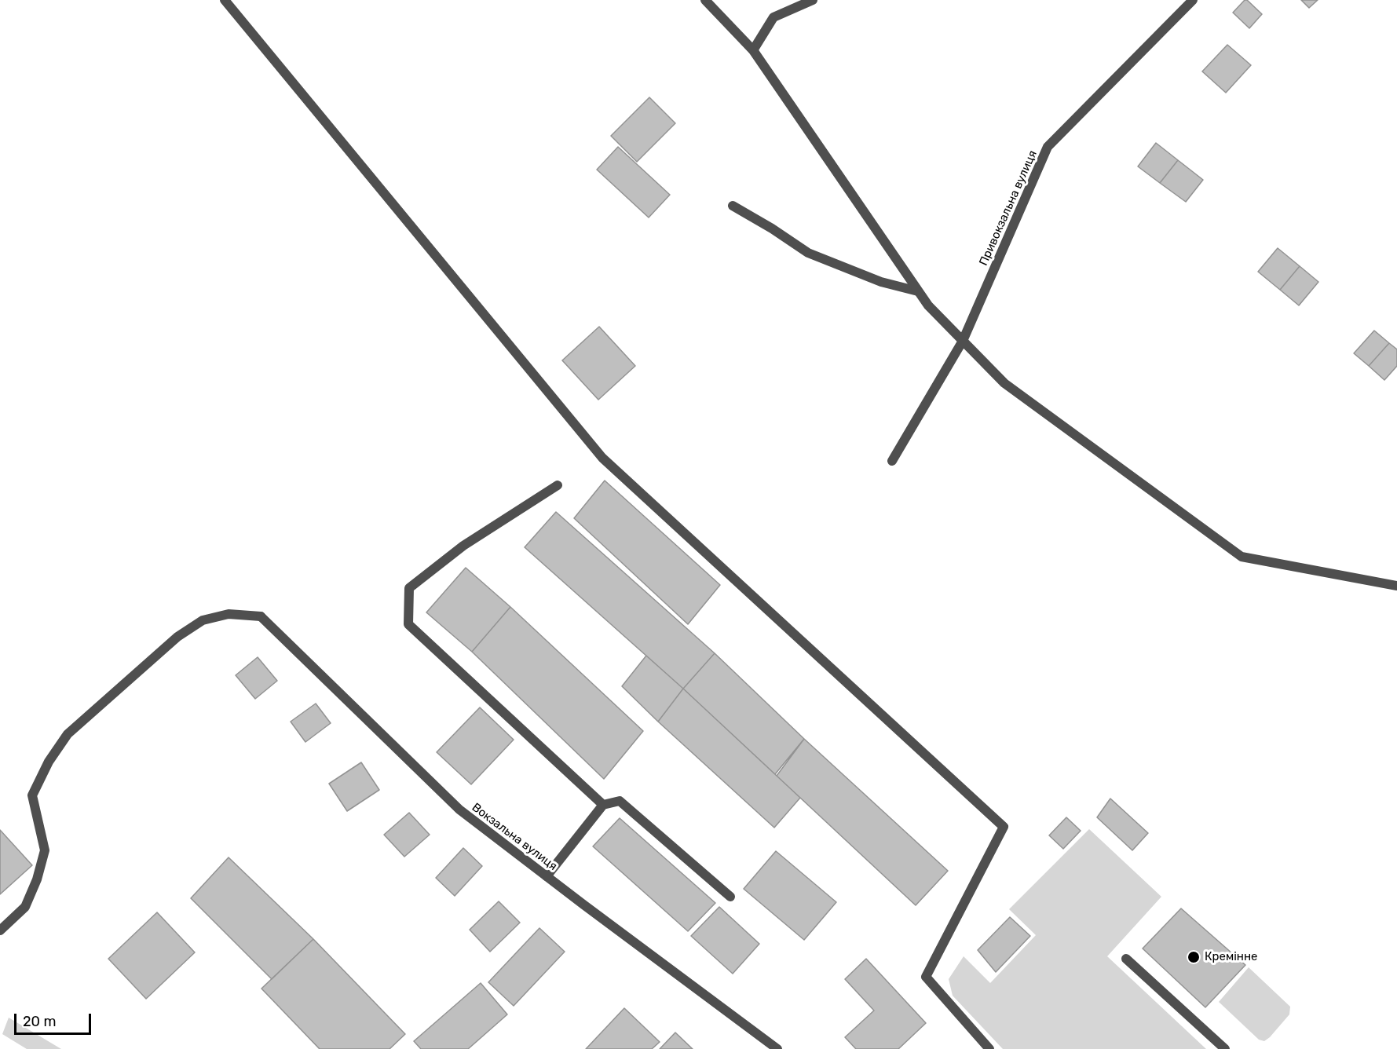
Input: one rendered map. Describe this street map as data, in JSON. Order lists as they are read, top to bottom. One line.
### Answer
{"streets":{"street":["Привокзальна вулиця","Вокзальна вулиця"]},"places":["Кремінне"],"scale_bar":"20 m"}
